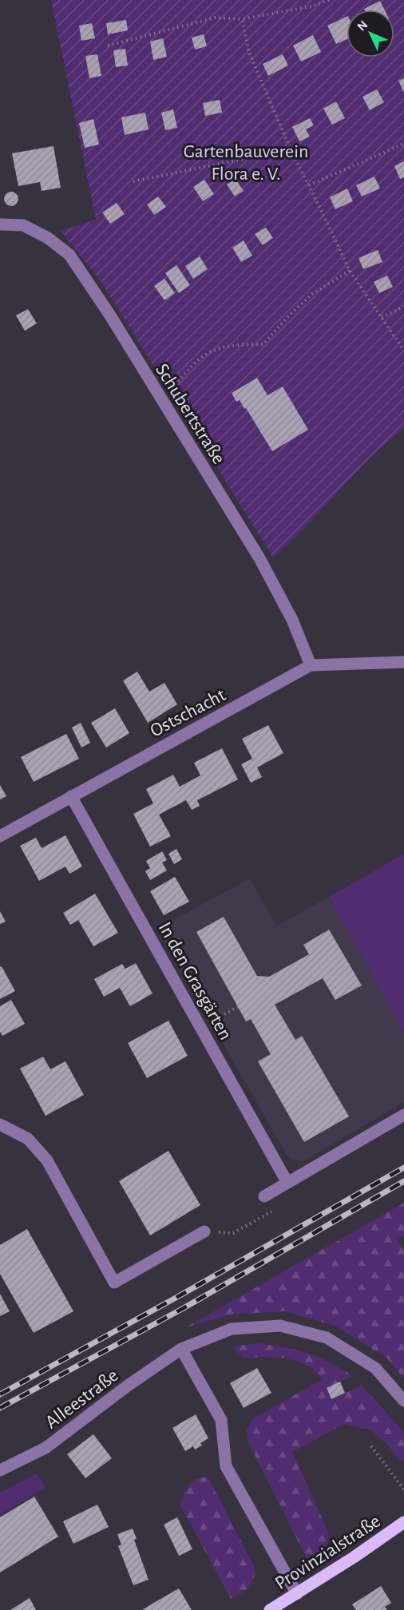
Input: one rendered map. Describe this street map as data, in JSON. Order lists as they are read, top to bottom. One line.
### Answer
{"streets":{"main road":["Provinzialstraße"],"street":["Schubertstraße","Ostschacht","In den Grasgärten","Alleestraße"]},"crossings":[["Schubertstraße","Ostschacht"],["Ostschacht","In den Grasgärten"]],"parks":["Gartenbauverein Flora e. V."],"north":"top left"}
